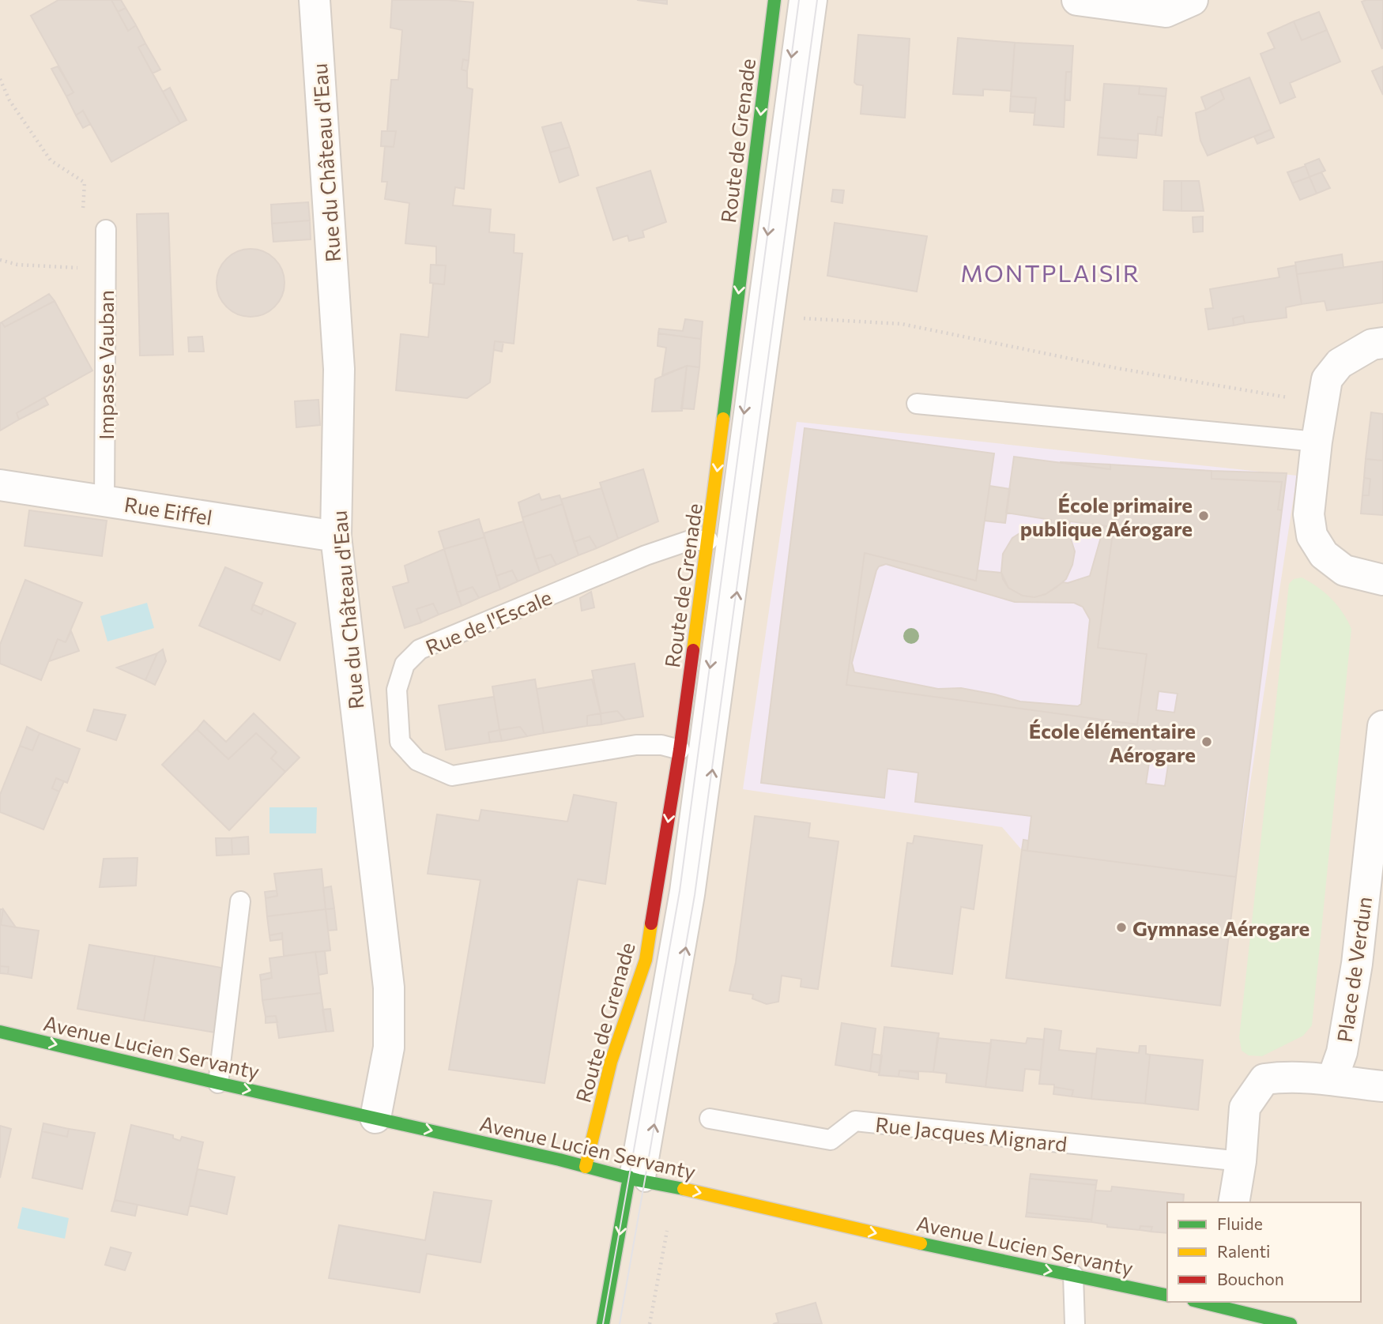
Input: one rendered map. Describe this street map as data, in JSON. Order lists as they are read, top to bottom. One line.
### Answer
{"streets":{"street":["Route de Grenade","Rue du Château d'Eau","Rue Eiffel","Place de Verdun","Avenue Lucien Servanty"],"lane":["Impasse Vauban","Rue de l'Escale","Rue Jacques Mignard"]},"crossings":[["Route de Grenade","Rue de l'Escale"],["Route de Grenade","Avenue Lucien Servanty"],["Rue du Château d'Eau","Rue Eiffel"],["Rue du Château d'Eau","Avenue Lucien Servanty"],["Impasse Vauban","Rue Eiffel"]],"one_way":["Route de Grenade","Avenue Lucien Servanty"],"districts":["MONTPLAISIR"],"places":["École primaire publique Aérogare","École élémentaire Aérogare","Gymnase Aérogare"],"legend":["Fluide","Ralenti","Bouchon"]}
